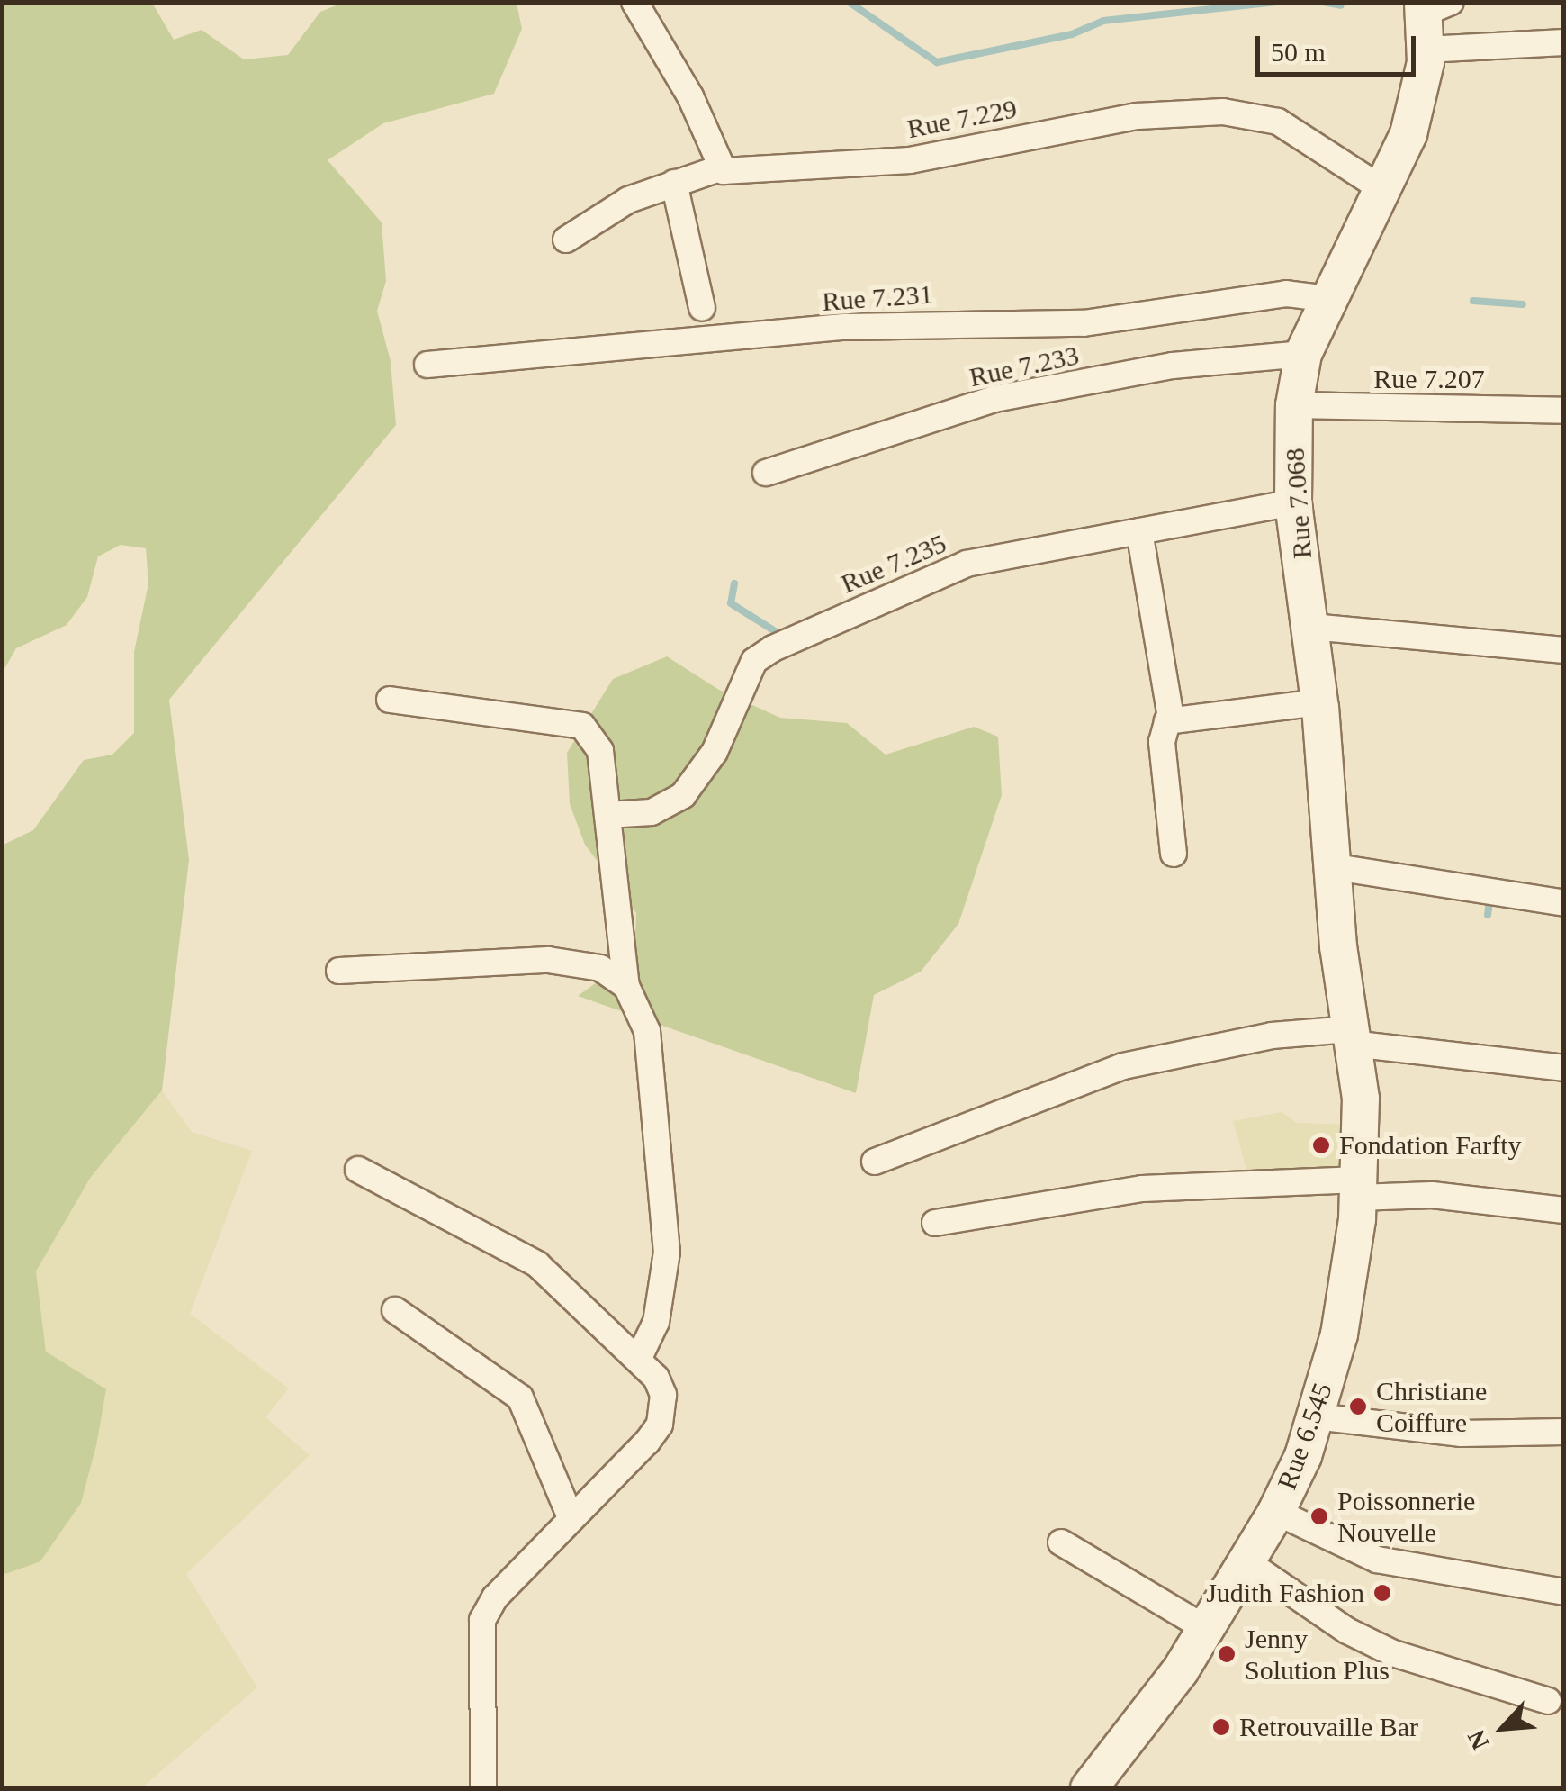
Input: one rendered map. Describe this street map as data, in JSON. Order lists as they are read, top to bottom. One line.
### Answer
{"streets":{"street":["Rue 7.229","Rue 7.231","Rue 7.233","Rue 7.207","Rue 7.068","Rue 7.235","Rue 6.545"]},"crossings":[["Rue 7.229","Rue 7.068"],["Rue 7.231","Rue 7.068"],["Rue 7.233","Rue 7.068"],["Rue 7.207","Rue 7.068"],["Rue 7.068","Rue 7.235"],["Rue 7.068","Rue 6.545"]],"places":["Fondation Farfty","Christiane Coiffure","Poissonnerie Nouvelle","Judith Fashion","Jenny Solution Plus","Retrouvaille Bar"],"scale_bar":"50 m","north":"bottom left"}
